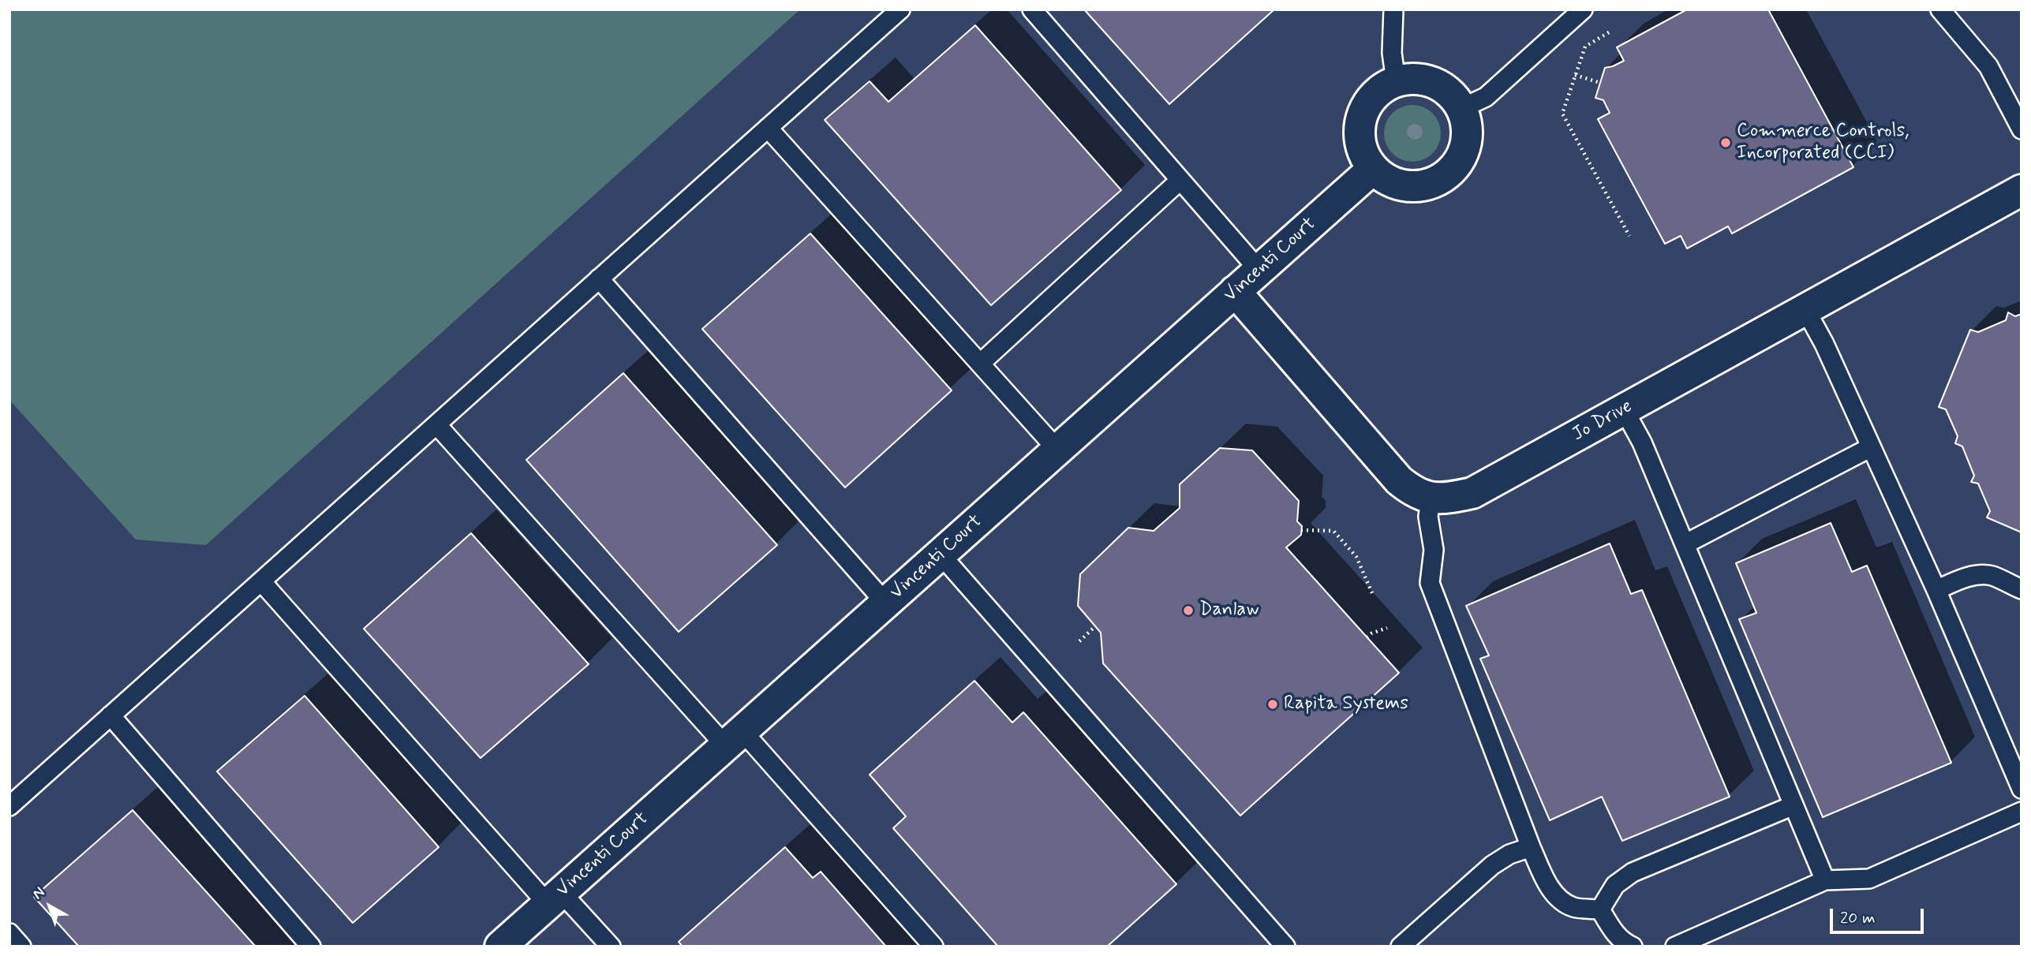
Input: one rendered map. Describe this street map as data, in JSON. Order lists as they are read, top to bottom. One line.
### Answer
{"streets":{"street":["Vincenti Court","Jo Drive"]},"places":["Commerce Controls, Incorporated (CCI)","Danlaw","Rapita Systems"],"scale_bar":"20 m","north":"top left"}
